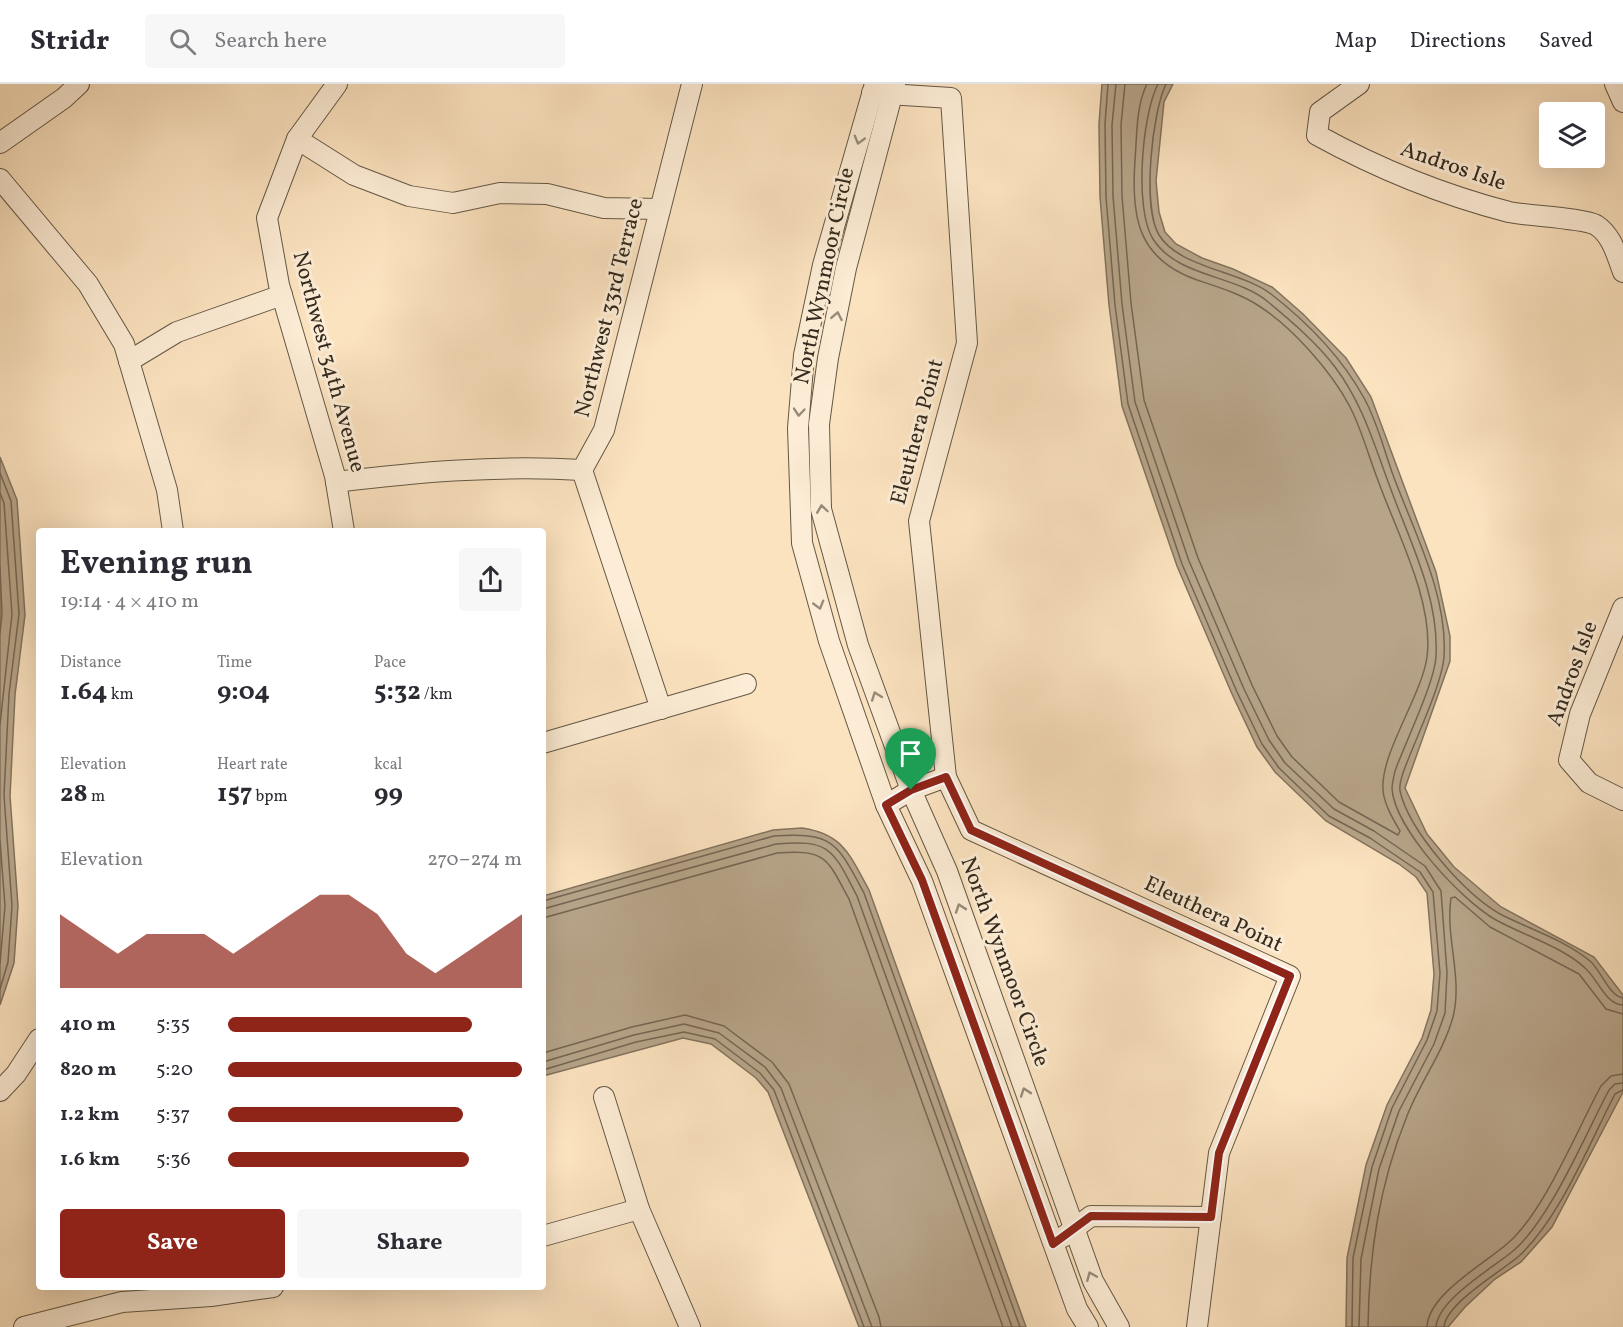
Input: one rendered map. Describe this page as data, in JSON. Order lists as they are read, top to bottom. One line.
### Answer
{"streets":{"street":["Andros Isle","North Wynmoor Circle","Northwest 33rd Terrace","Northwest 34th Avenue","Eleuthera Point"]},"crossings":[["North Wynmoor Circle","Eleuthera Point"]],"page":{"header":"Stridr","search":"Search here","nav":["Map","Directions","Saved"],"heading":["Evening run","19:14 · 4 × 410 m"],"stats":[["Distance","1.64 km"],["Time","9:04"],["Pace","5:32 /km"],["Elevation","28 m"],["Heart rate","157 bpm"],["kcal","99"]],"chart":["Elevation","270–274 m"],"list":[{"name":"410 m","note":"5:35"},{"name":"820 m","note":"5:20"},{"name":"1.2 km","note":"5:37"},{"name":"1.6 km","note":"5:36"}],"buttons":["Save","Share"]}}
